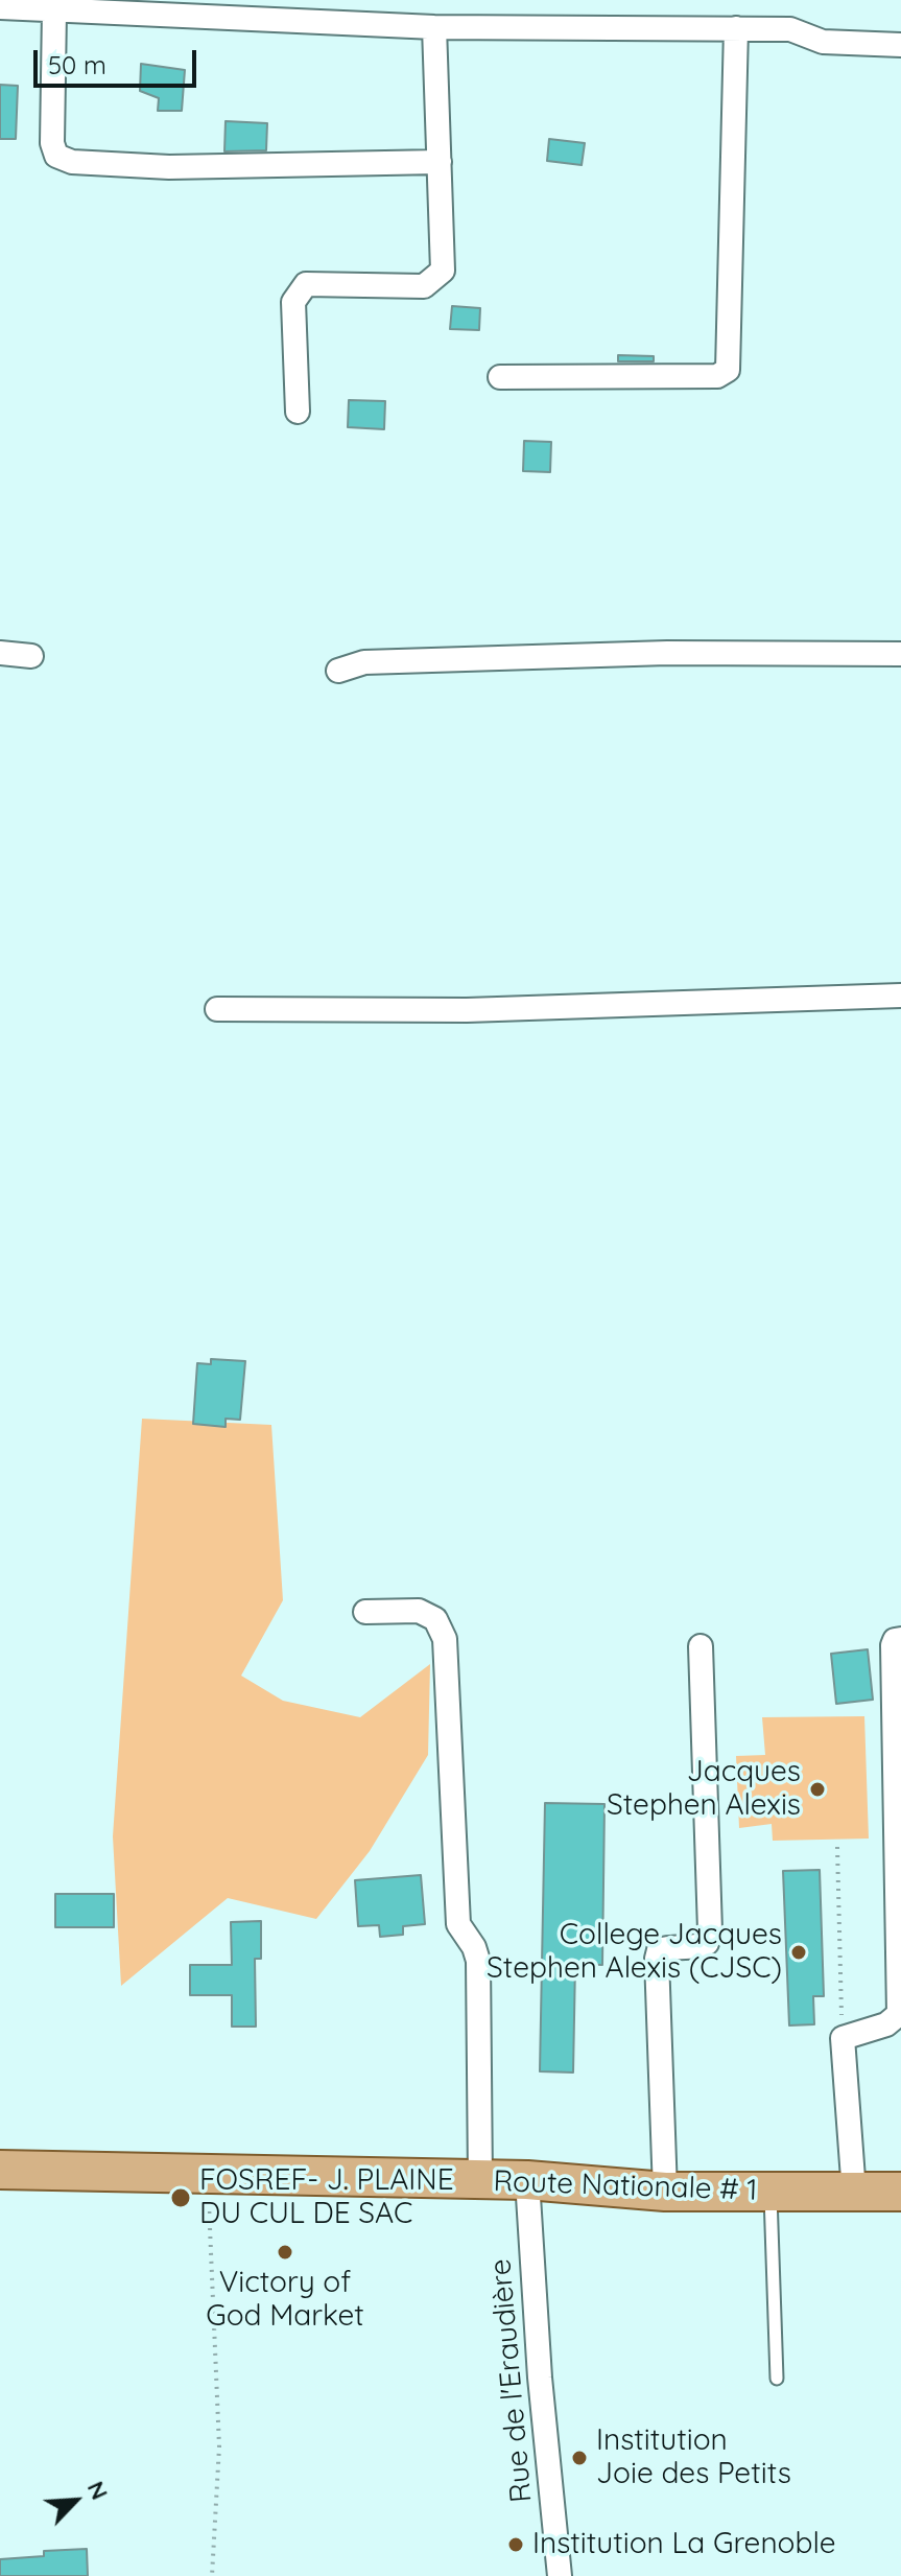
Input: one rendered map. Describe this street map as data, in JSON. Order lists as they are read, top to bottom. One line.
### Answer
{"streets":{"main road":["Route Nationale # 1"],"street":["Rue de l'Eraudière"]},"crossings":[["Route Nationale # 1","Rue de l'Eraudière"]],"places":["Jacques Stephen Alexis","College Jacques Stephen Alexis (CJSC)","FOSREF- J. PLAINE DU CUL DE SAC","Victory of God Market","Institution Joie des Petits","Institution La Grenoble"],"scale_bar":"50 m","north":"top right"}
